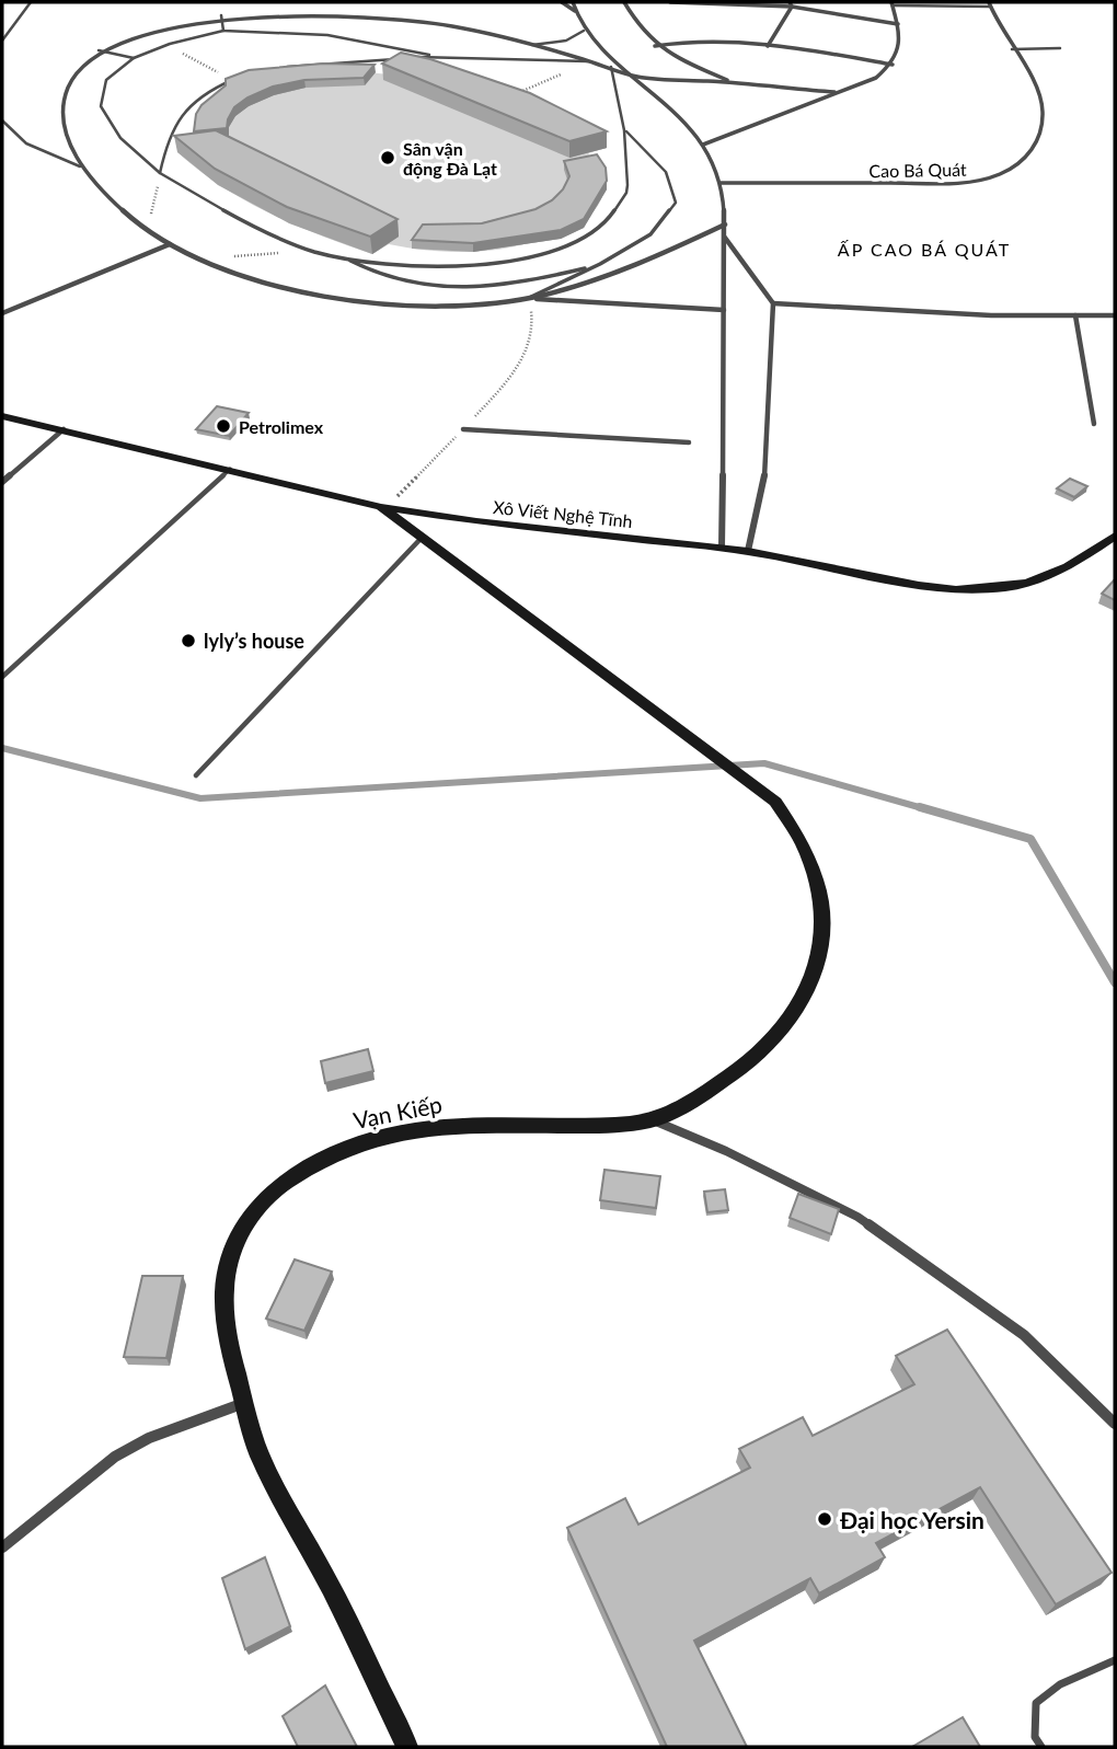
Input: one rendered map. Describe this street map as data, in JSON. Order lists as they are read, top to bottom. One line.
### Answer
{"streets":{"street":["Cao Bá Quát","Xô Viết Nghệ Tĩnh","Vạn Kiếp"]},"districts":["ẤP CAO BÁ QUÁT"],"places":["Sân vận động Đà Lạt","Petrolimex","lyly’s house","Đại học Yersin"]}
